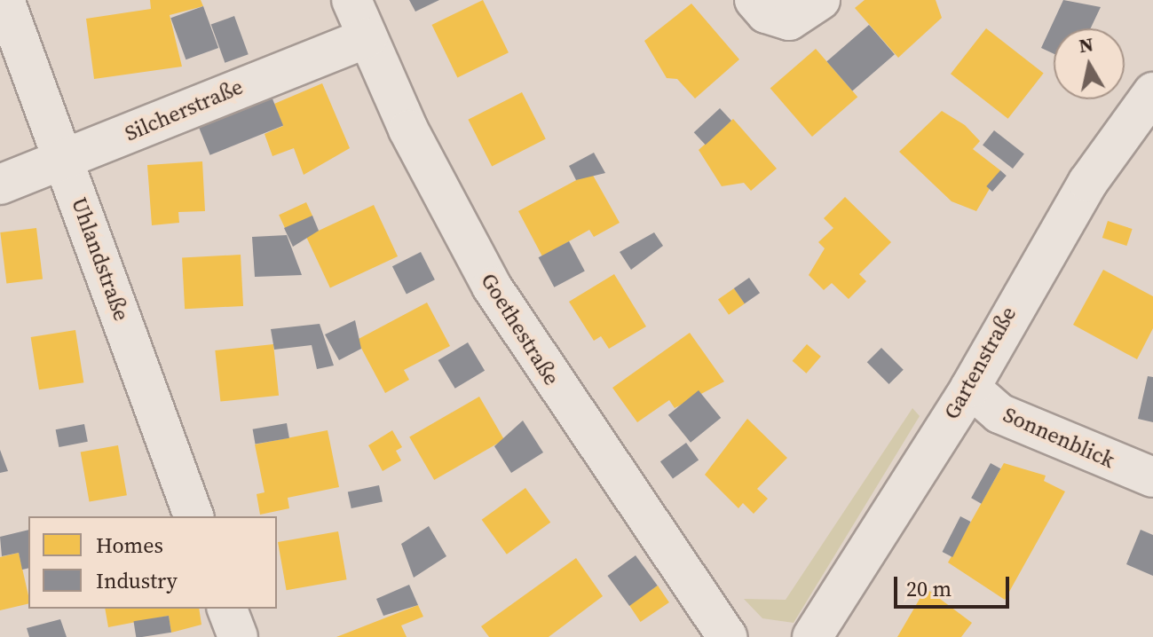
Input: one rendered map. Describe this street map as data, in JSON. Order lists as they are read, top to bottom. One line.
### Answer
{"streets":{"street":["Silcherstraße","Uhlandstraße","Goethestraße","Gartenstraße","Sonnenblick"]},"crossings":[["Silcherstraße","Uhlandstraße"],["Silcherstraße","Goethestraße"],["Gartenstraße","Sonnenblick"]],"legend":["Homes","Industry"],"scale_bar":"20 m","north":"top"}
